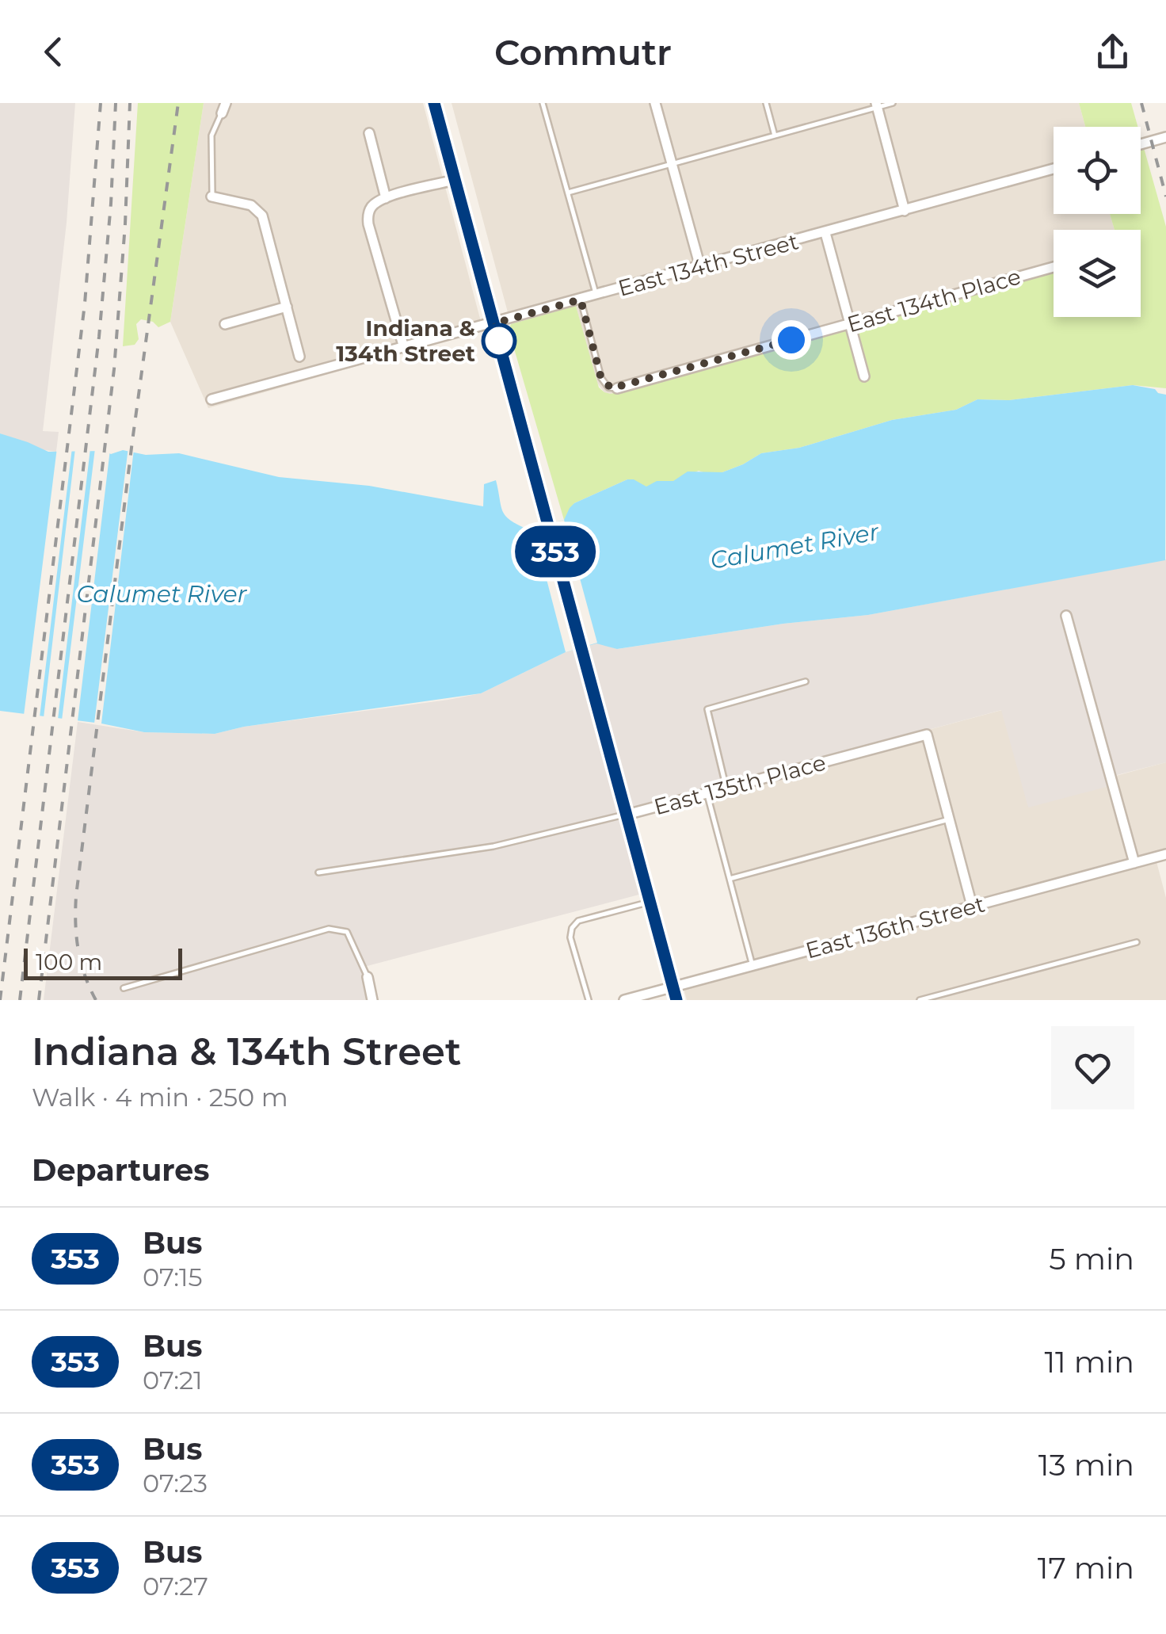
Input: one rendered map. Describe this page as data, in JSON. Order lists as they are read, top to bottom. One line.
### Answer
{"streets":{"street":["East 134th Street","East 134th Place","East 135th Place","East 136th Street"]},"water":["Calumet River"],"places":["Indiana & 134th Street"],"lines":["bus line 353"],"scale_bar":"100 m","page":{"header":"Commutr","on_map":"353","scale":"100 m","heading":[["Indiana & 134th Street","Walk · 4 min · 250 m"],"Departures"],"list":[{"mark":"353","name":"Bus","note":"07:15","value":"5 min"},{"mark":"353","name":"Bus","note":"07:21","value":"11 min"},{"mark":"353","name":"Bus","note":"07:23","value":"13 min"},{"mark":"353","name":"Bus","note":"07:27","value":"17 min"}]}}
